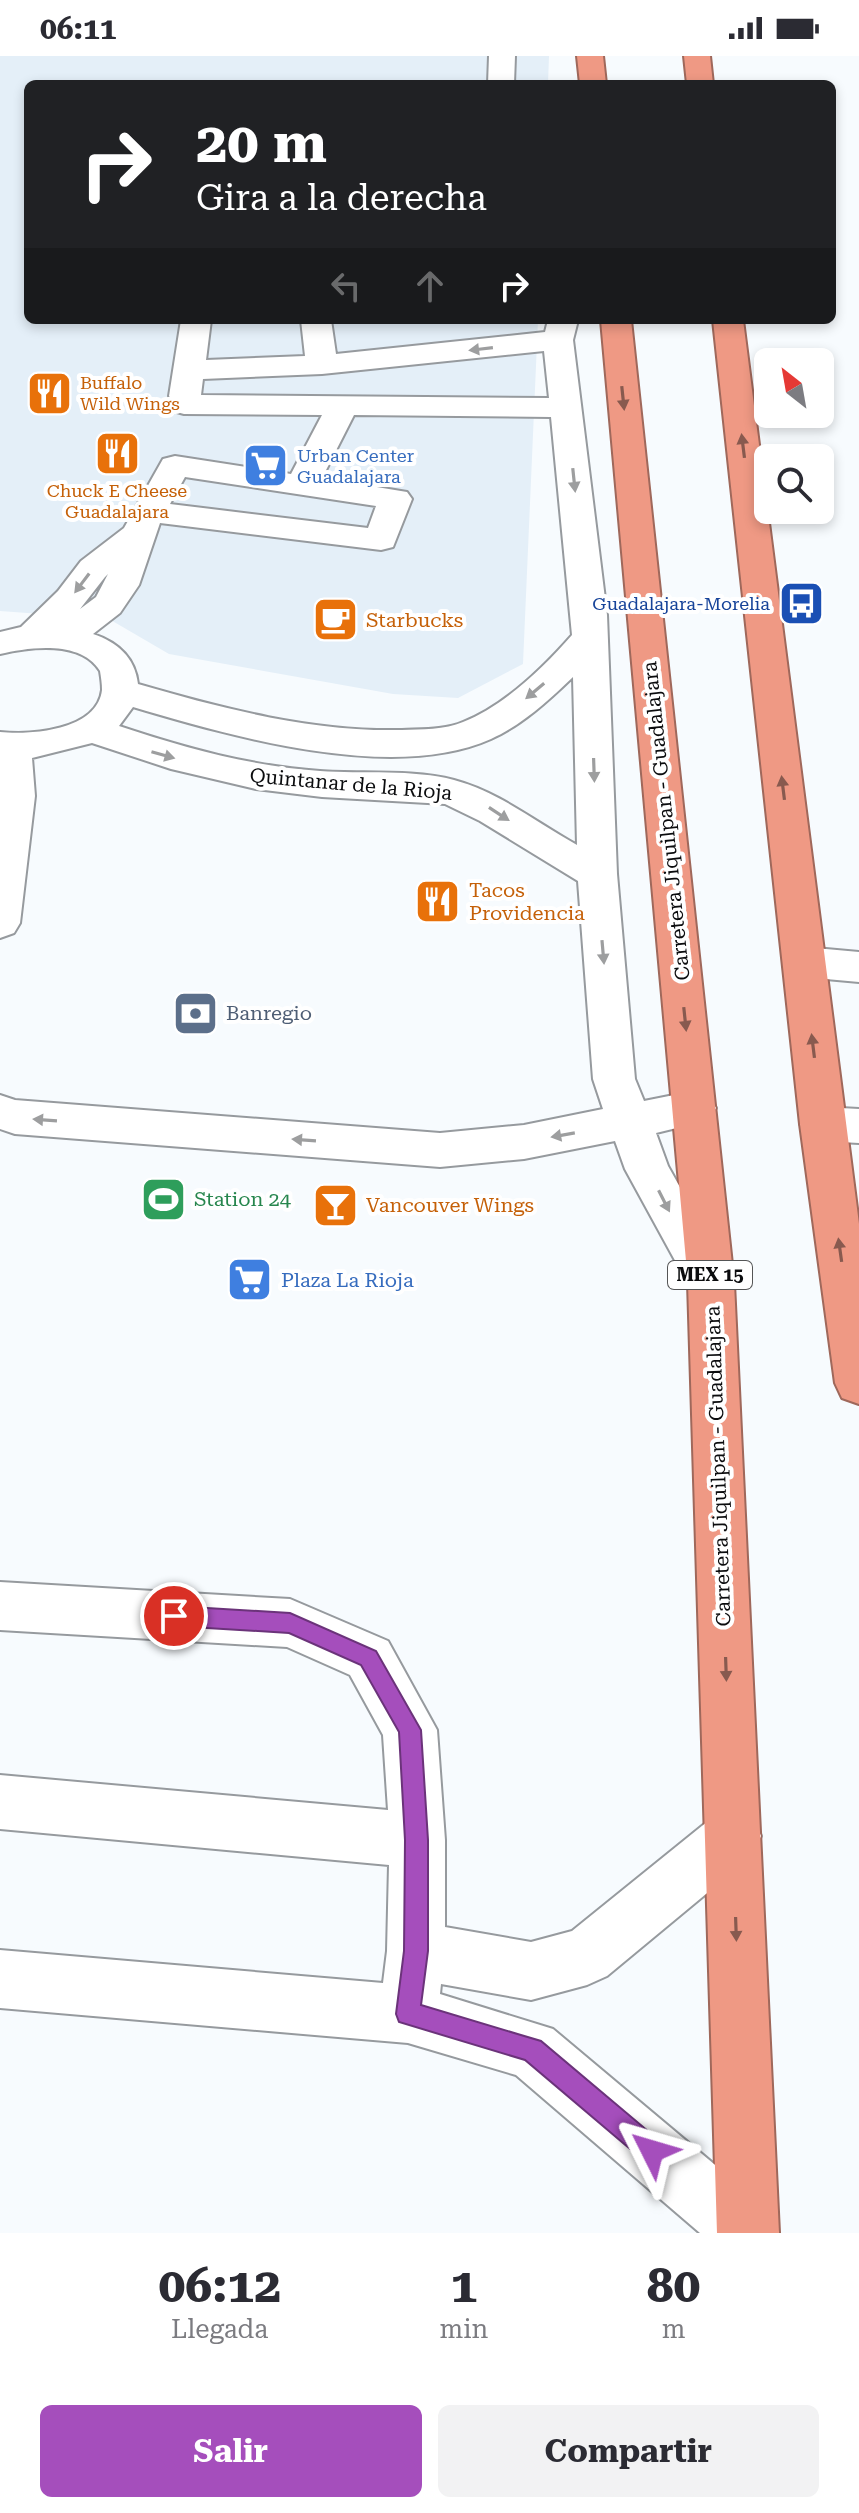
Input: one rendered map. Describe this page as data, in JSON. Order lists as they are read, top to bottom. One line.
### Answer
{"streets":{"highway":["Carretera Jiquilpan - Guadalajara","MEX 15"],"street":["Quintanar de la Rioja"]},"places":{"restaurant":["Buffalo Wild Wings","Chuck E Cheese Guadalajara","Tacos Providencia"],"supermarket":["Urban Center Guadalajara","Plaza La Rioja"],"bus stop":["Guadalajara-Morelia"],"cafe":["Starbucks"],"bank":["Banregio"],"sports":["Station 24"],"bar":["Vancouver Wings"]},"north":"top left","page":{"status":"06:11","turn":["20 m","Gira a la derecha"],"eta":["06:12","Llegada","1","min","80","m"],"buttons":["Salir","Compartir"]}}
